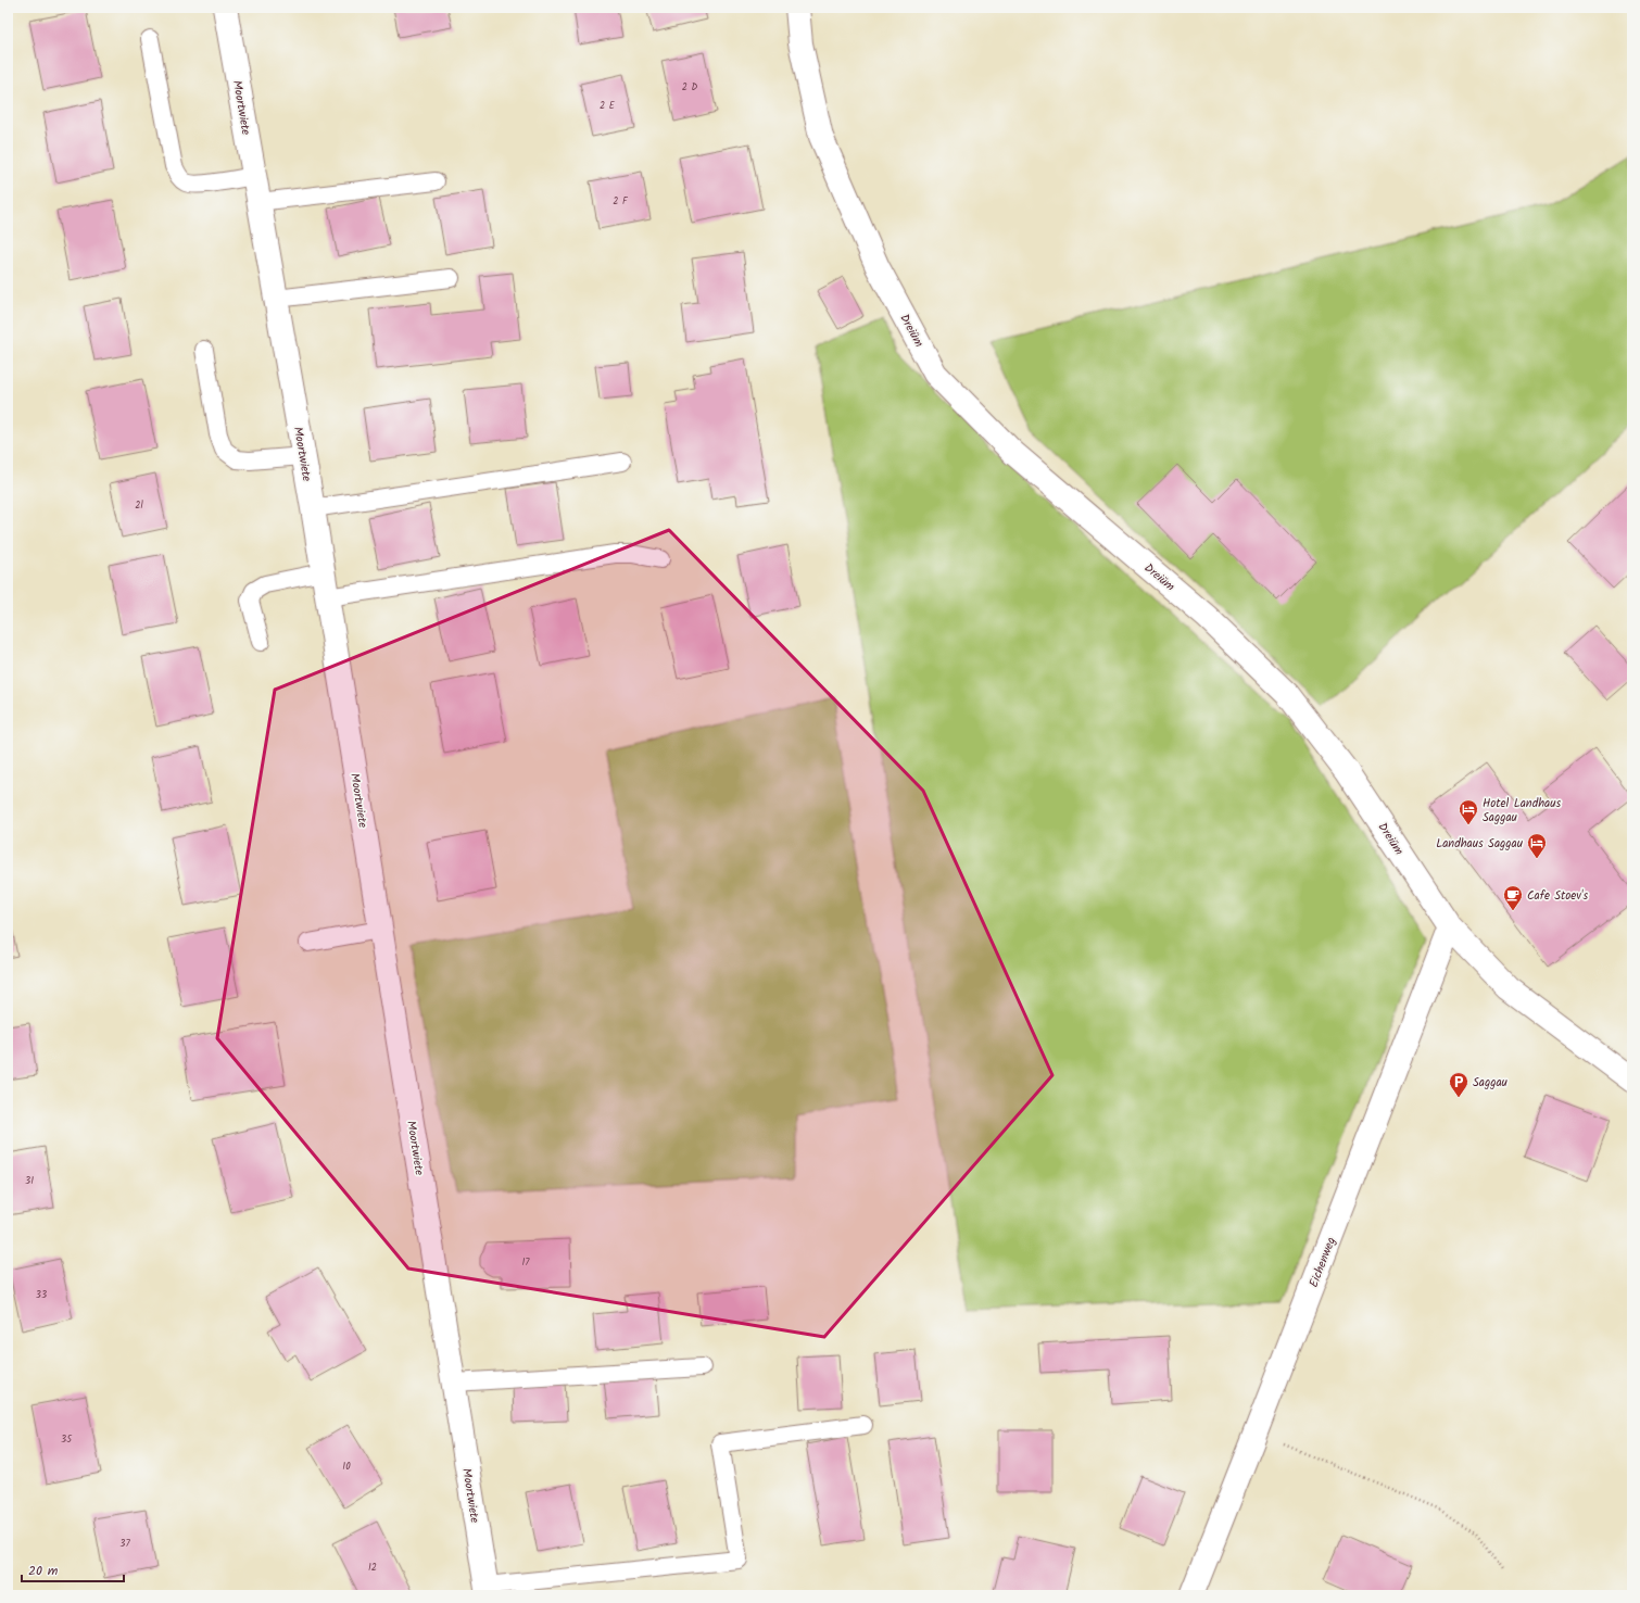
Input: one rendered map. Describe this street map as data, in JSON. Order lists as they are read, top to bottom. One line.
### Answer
{"streets":{"street":["Moortwiete","Dreiüm","Eichenweg"]},"crossings":[["Dreiüm","Eichenweg"]],"places":{"hotel":["Hotel Landhaus Saggau","Landhaus Saggau"],"cafe":["Cafe Stoev's"],"parking":["Saggau"]},"house_numbers":["2 D","2 E","2 F","2l","31","17","33","35","10","37","12"],"scale_bar":"20 m"}
